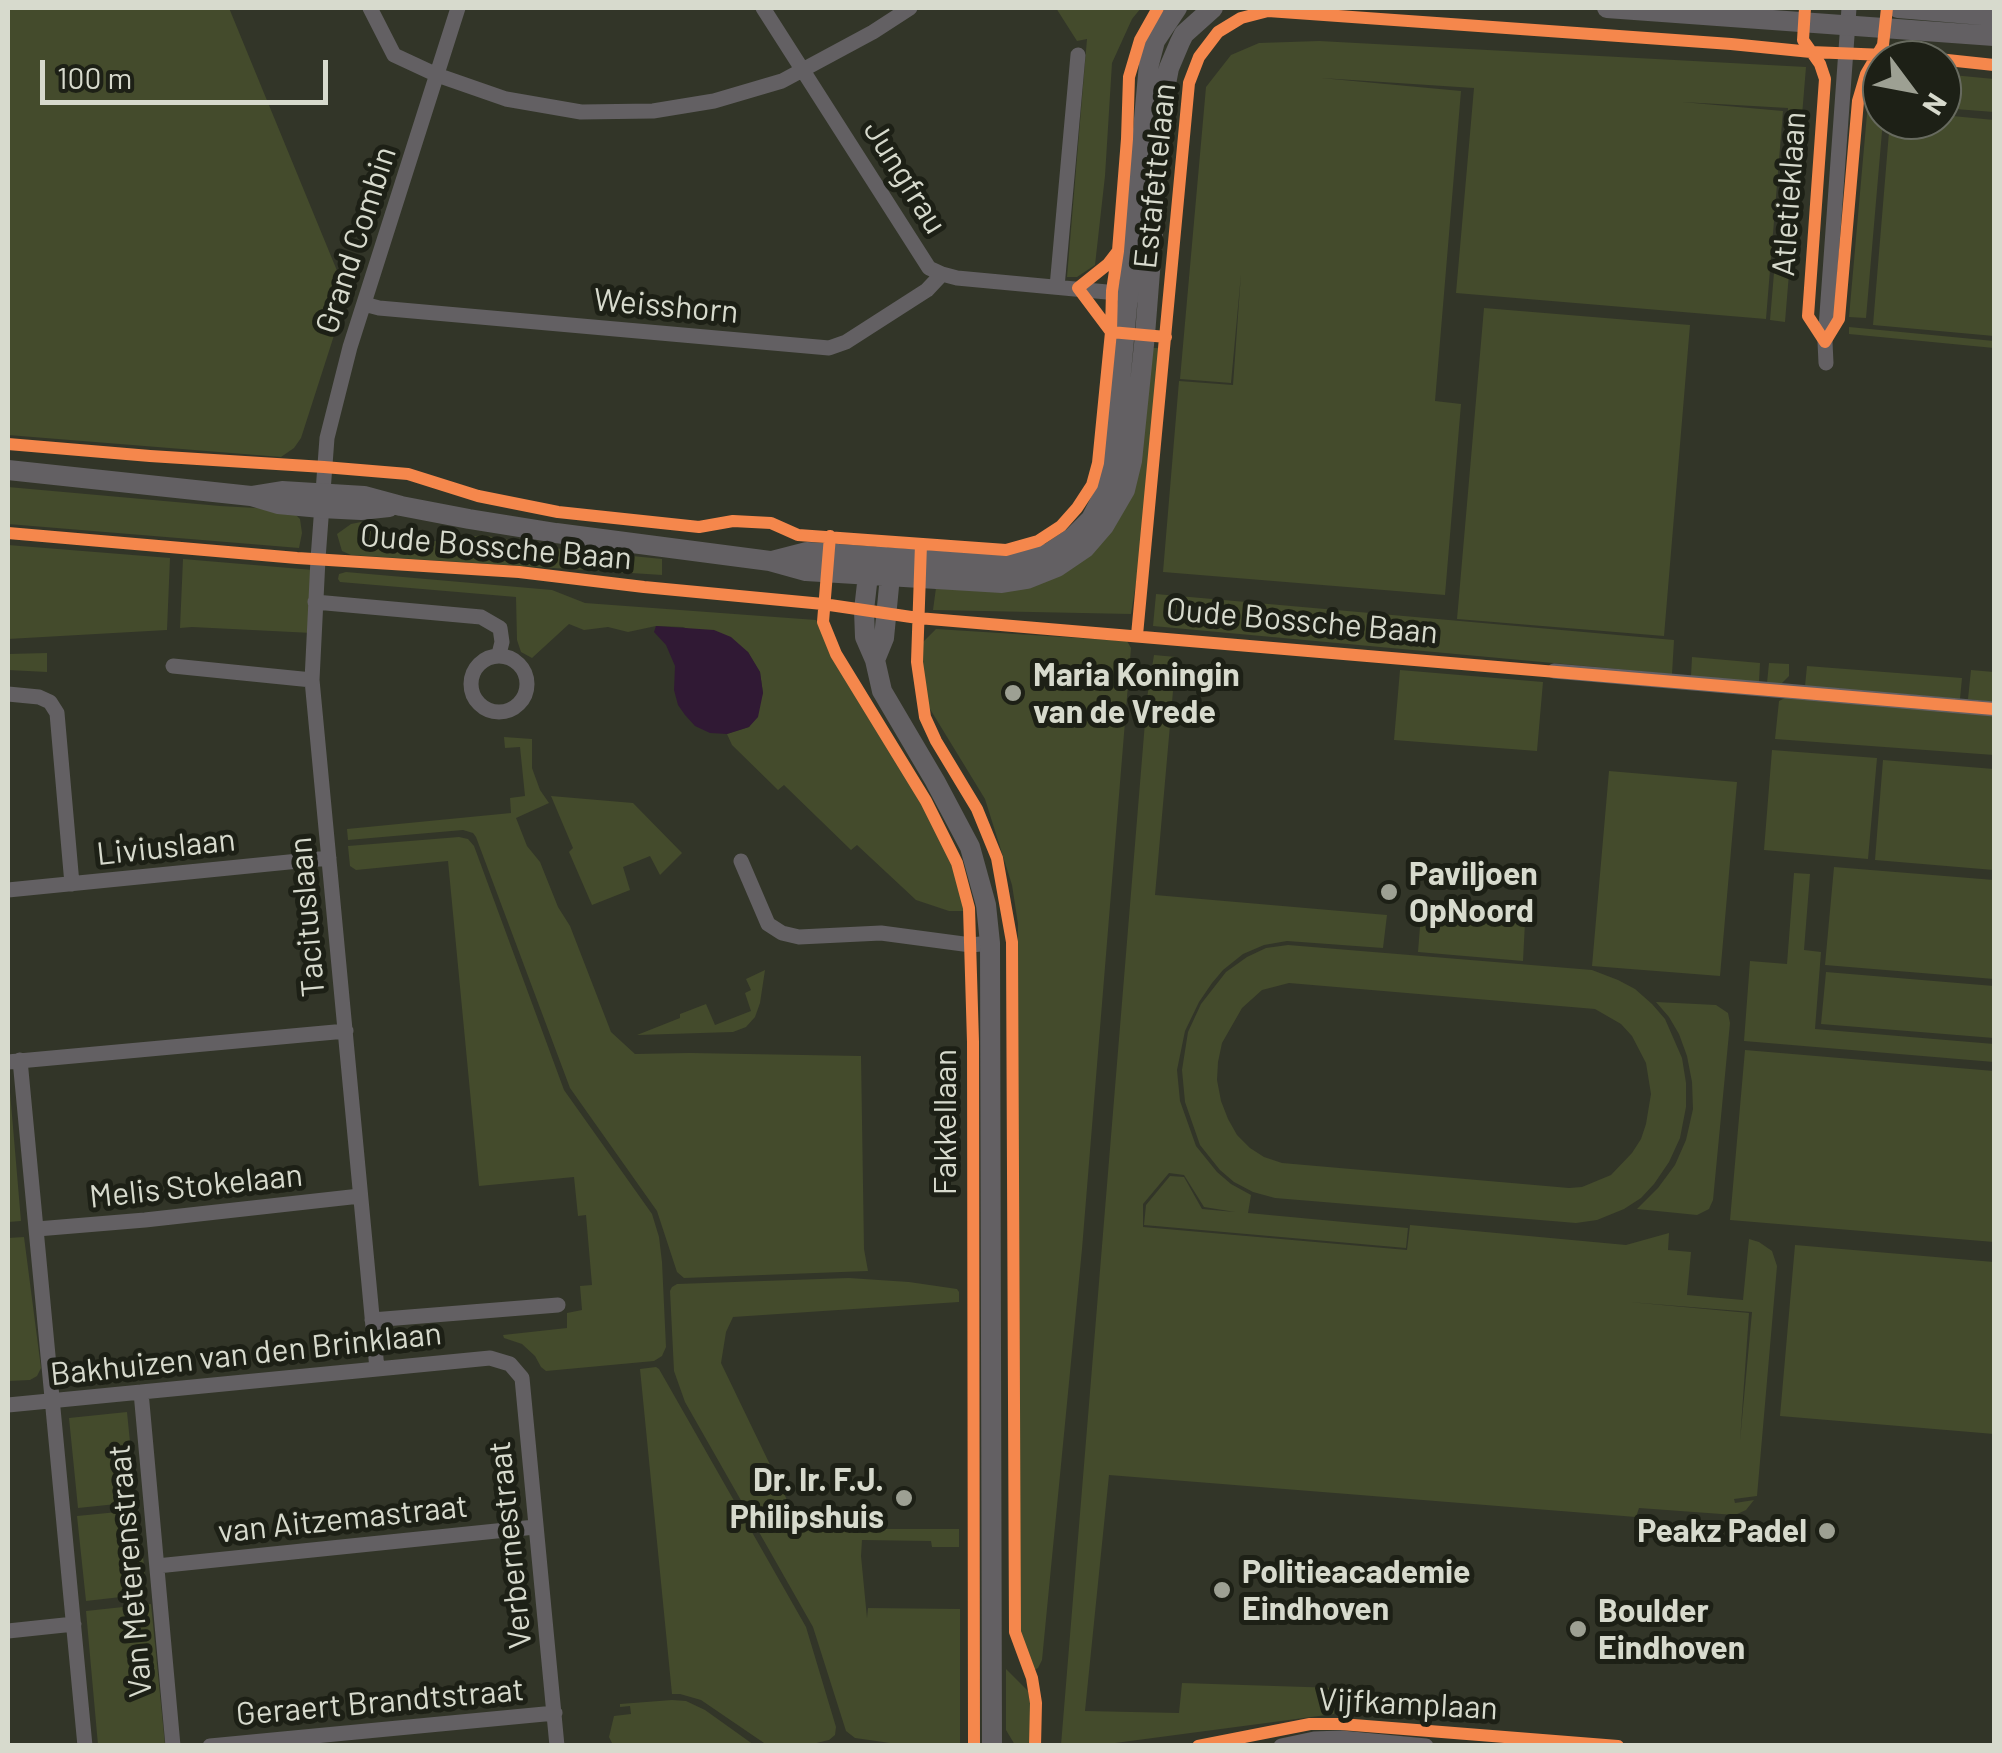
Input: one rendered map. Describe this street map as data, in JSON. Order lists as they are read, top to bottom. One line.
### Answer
{"streets":{"street":["Estafettelaan","Jungfrau","Atletieklaan","Grand Combin","Weisshorn","Oude Bossche Baan","Liviuslaan","Tacituslaan","Fakkellaan","Melis Stokelaan","Bakhuizen van den Brinklaan","van Aitzemastraat","Verbernestraat","Van Meterenstraat","Geraert Brandtstraat","Vijfkamplaan"]},"crossings":[["Estafettelaan","Jungfrau"],["Estafettelaan","Oude Bossche Baan"],["Estafettelaan","Fakkellaan"],["Jungfrau","Weisshorn"],["Grand Combin","Weisshorn"],["Grand Combin","Oude Bossche Baan"],["Grand Combin","Tacituslaan"],["Oude Bossche Baan","Tacituslaan"],["Oude Bossche Baan","Fakkellaan"],["Liviuslaan","Tacituslaan"],["Tacituslaan","Melis Stokelaan"],["Tacituslaan","Bakhuizen van den Brinklaan"],["Bakhuizen van den Brinklaan","Verbernestraat"],["Bakhuizen van den Brinklaan","Van Meterenstraat"],["van Aitzemastraat","Verbernestraat"],["van Aitzemastraat","Van Meterenstraat"],["Verbernestraat","Geraert Brandtstraat"]],"places":["Maria Koningin van de Vrede","Paviljoen OpNoord","Dr. Ir. F.J. Philipshuis","Peakz Padel","Politieacademie Eindhoven","Boulder Eindhoven"],"scale_bar":"100 m","north":"bottom right"}
